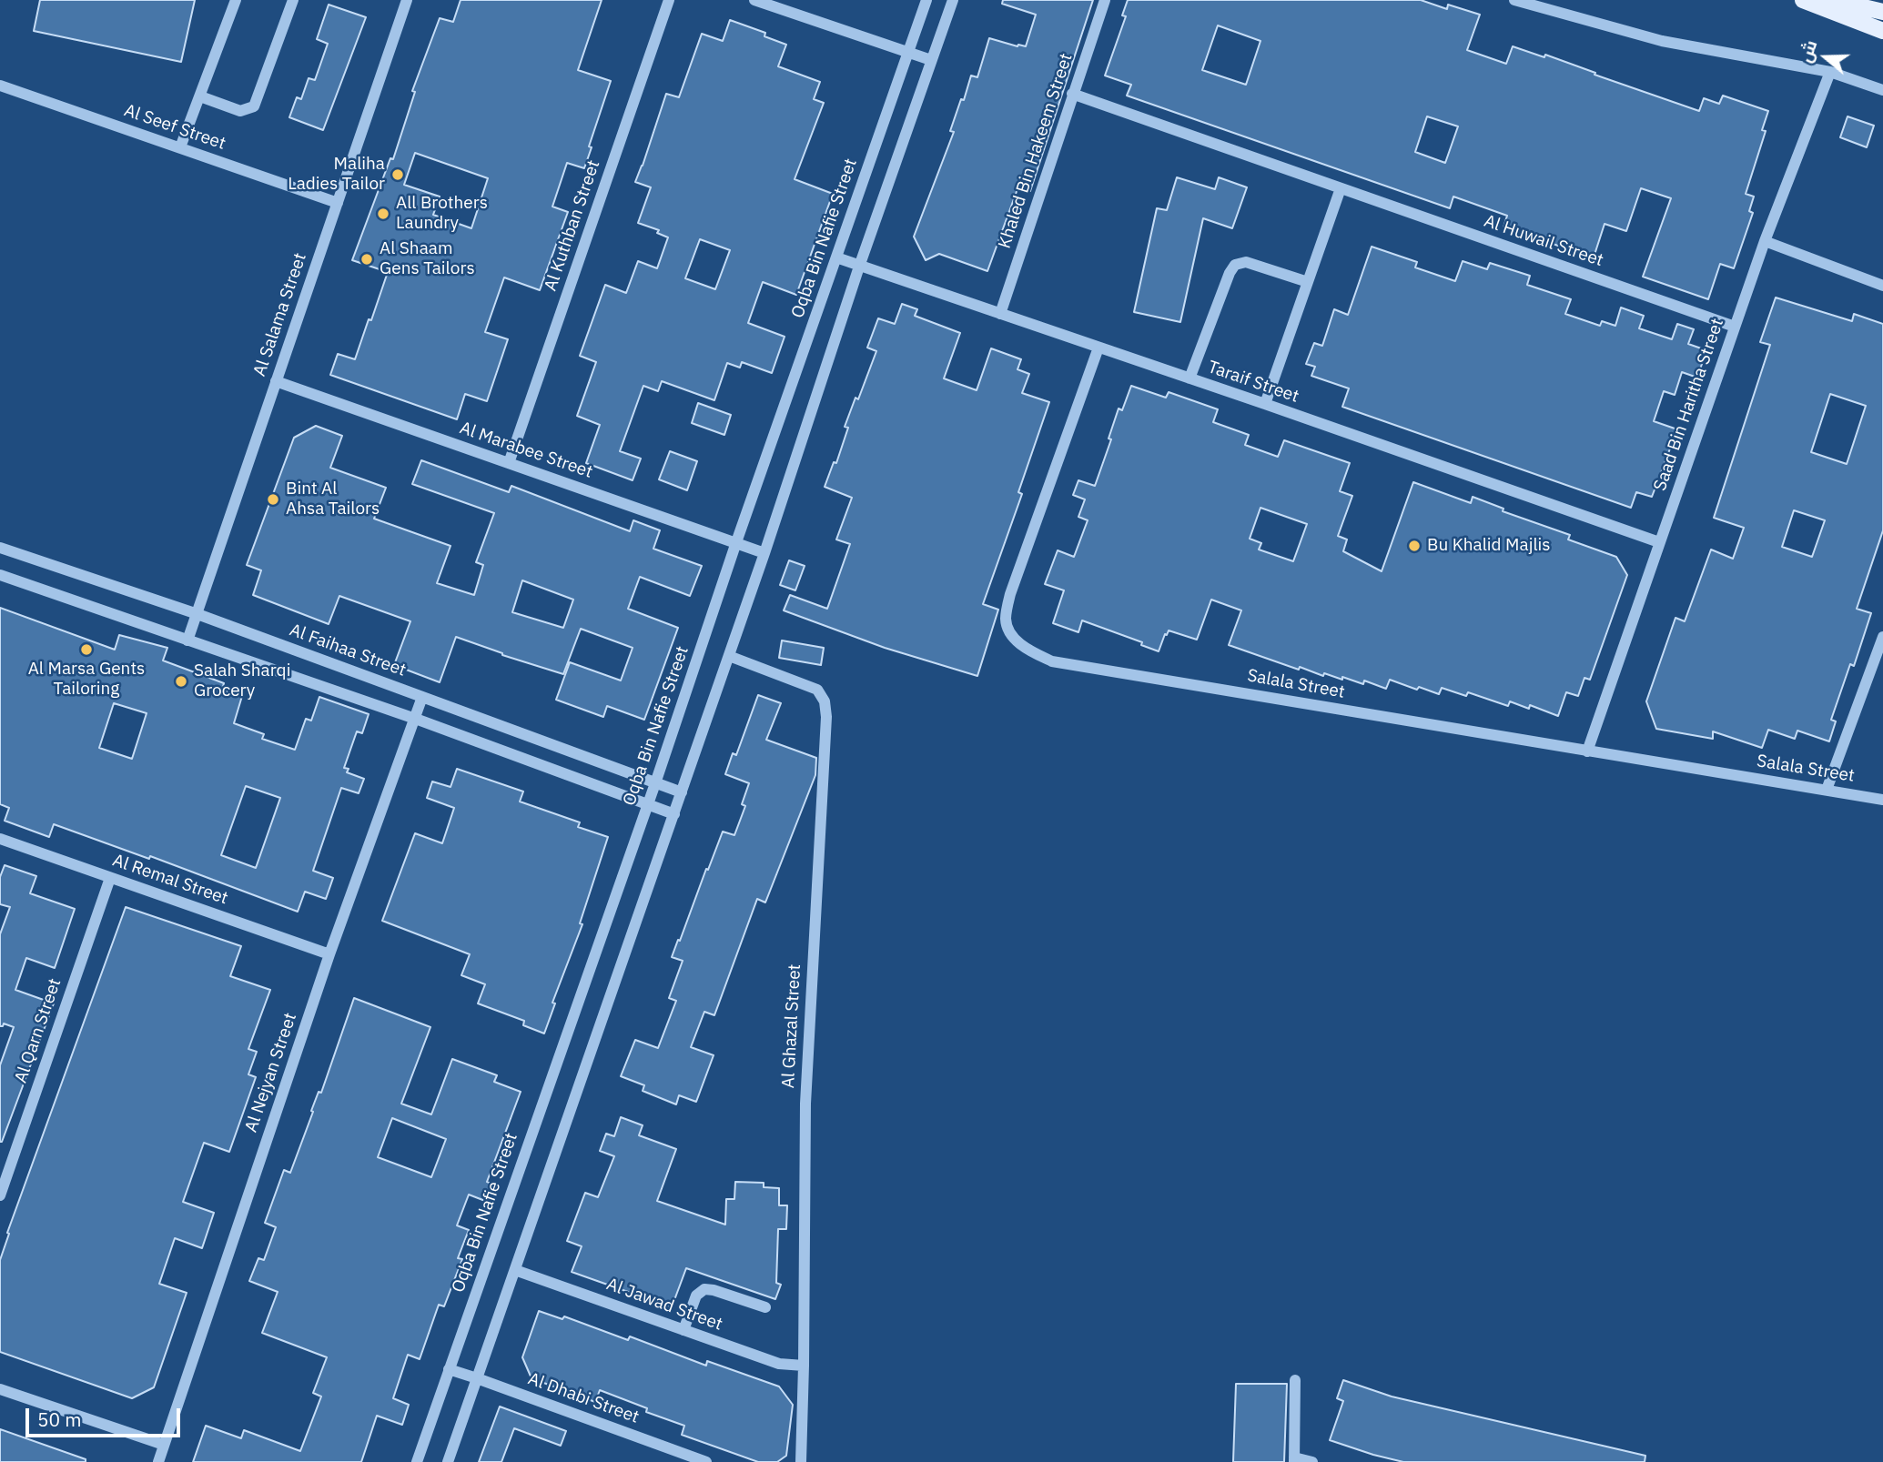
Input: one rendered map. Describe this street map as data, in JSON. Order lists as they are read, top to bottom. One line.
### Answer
{"streets":{"street":["Al Seef Street","Khaled Bin Hakeem Street","Al Kuthban Street","Oqba Bin Nafie Street","Al Huwail Street","Al Salama Street","Taraif Street","Saad Bin Haritha Street","Al Marabee Street","Al Faihaa Street","Salala Street","Al Remal Street","Al Ghazal Street","Al Qarn Street","Al Nejyan Street","Al Jawad Street","Al Dhabi Street"]},"crossings":[["Al Seef Street","Al Salama Street"],["Khaled Bin Hakeem Street","Al Huwail Street"],["Khaled Bin Hakeem Street","Taraif Street"],["Al Kuthban Street","Al Marabee Street"],["Oqba Bin Nafie Street","Taraif Street"],["Oqba Bin Nafie Street","Al Marabee Street"],["Oqba Bin Nafie Street","Al Faihaa Street"],["Oqba Bin Nafie Street","Al Dhabi Street"],["Al Huwail Street","Saad Bin Haritha Street"],["Al Salama Street","Al Marabee Street"],["Al Salama Street","Al Faihaa Street"],["Taraif Street","Saad Bin Haritha Street"],["Taraif Street","Salala Street"],["Saad Bin Haritha Street","Salala Street"],["Al Faihaa Street","Al Nejyan Street"],["Al Remal Street","Al Qarn Street"],["Al Remal Street","Al Nejyan Street"],["Al Ghazal Street","Al Jawad Street"]],"places":["Maliha Ladies Tailor","All Brothers Laundry","Al Shaam Gens Tailors","Bint Al Ahsa Tailors","Bu Khalid Majlis","Al Marsa Gents Tailoring","Salah Sharqi Grocery"],"scale_bar":"50 m","north":"left"}
